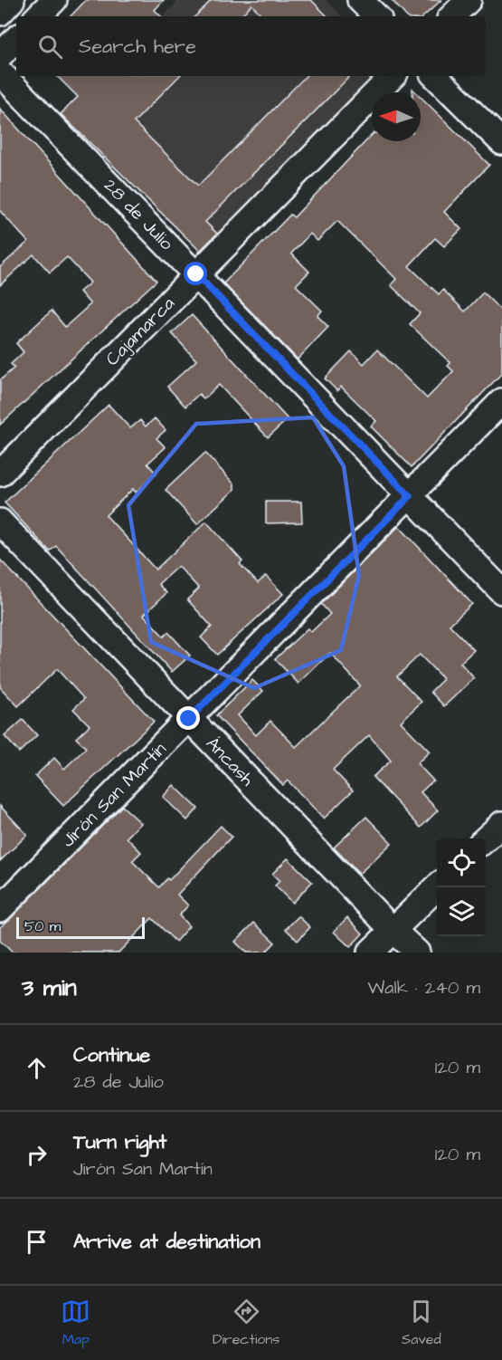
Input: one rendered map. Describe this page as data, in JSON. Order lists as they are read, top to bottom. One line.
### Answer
{"streets":{"street":["28 de Julio","Cajamarca","Áncash","Jirón San Martín"]},"crossings":[["28 de Julio","Cajamarca"],["28 de Julio","Jirón San Martín"],["Áncash","Jirón San Martín"]],"scale_bar":"50 m","north":"left","page":{"search":"Search here","scale":"50 m","heading":["3 min","Walk · 240 m"],"list":[["Continue","28 de Julio","120 m"],["Turn right","Jirón San Martín","120 m"],"Arrive at destination"],"nav":["Map","Directions","Saved"]}}
